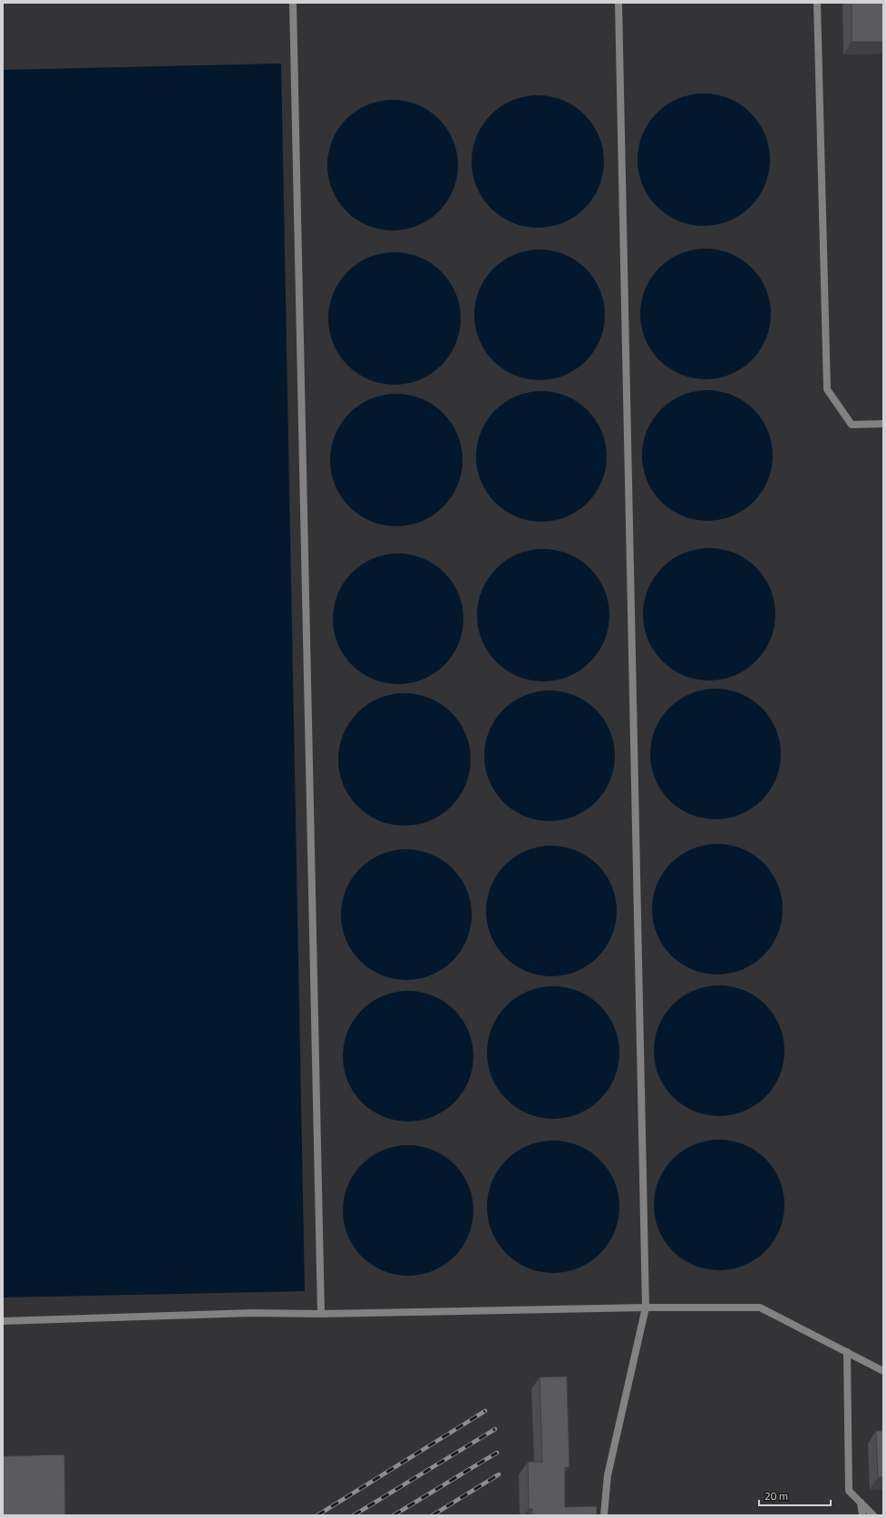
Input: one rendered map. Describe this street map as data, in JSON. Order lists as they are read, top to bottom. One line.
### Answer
{"scale_bar":"20 m"}
